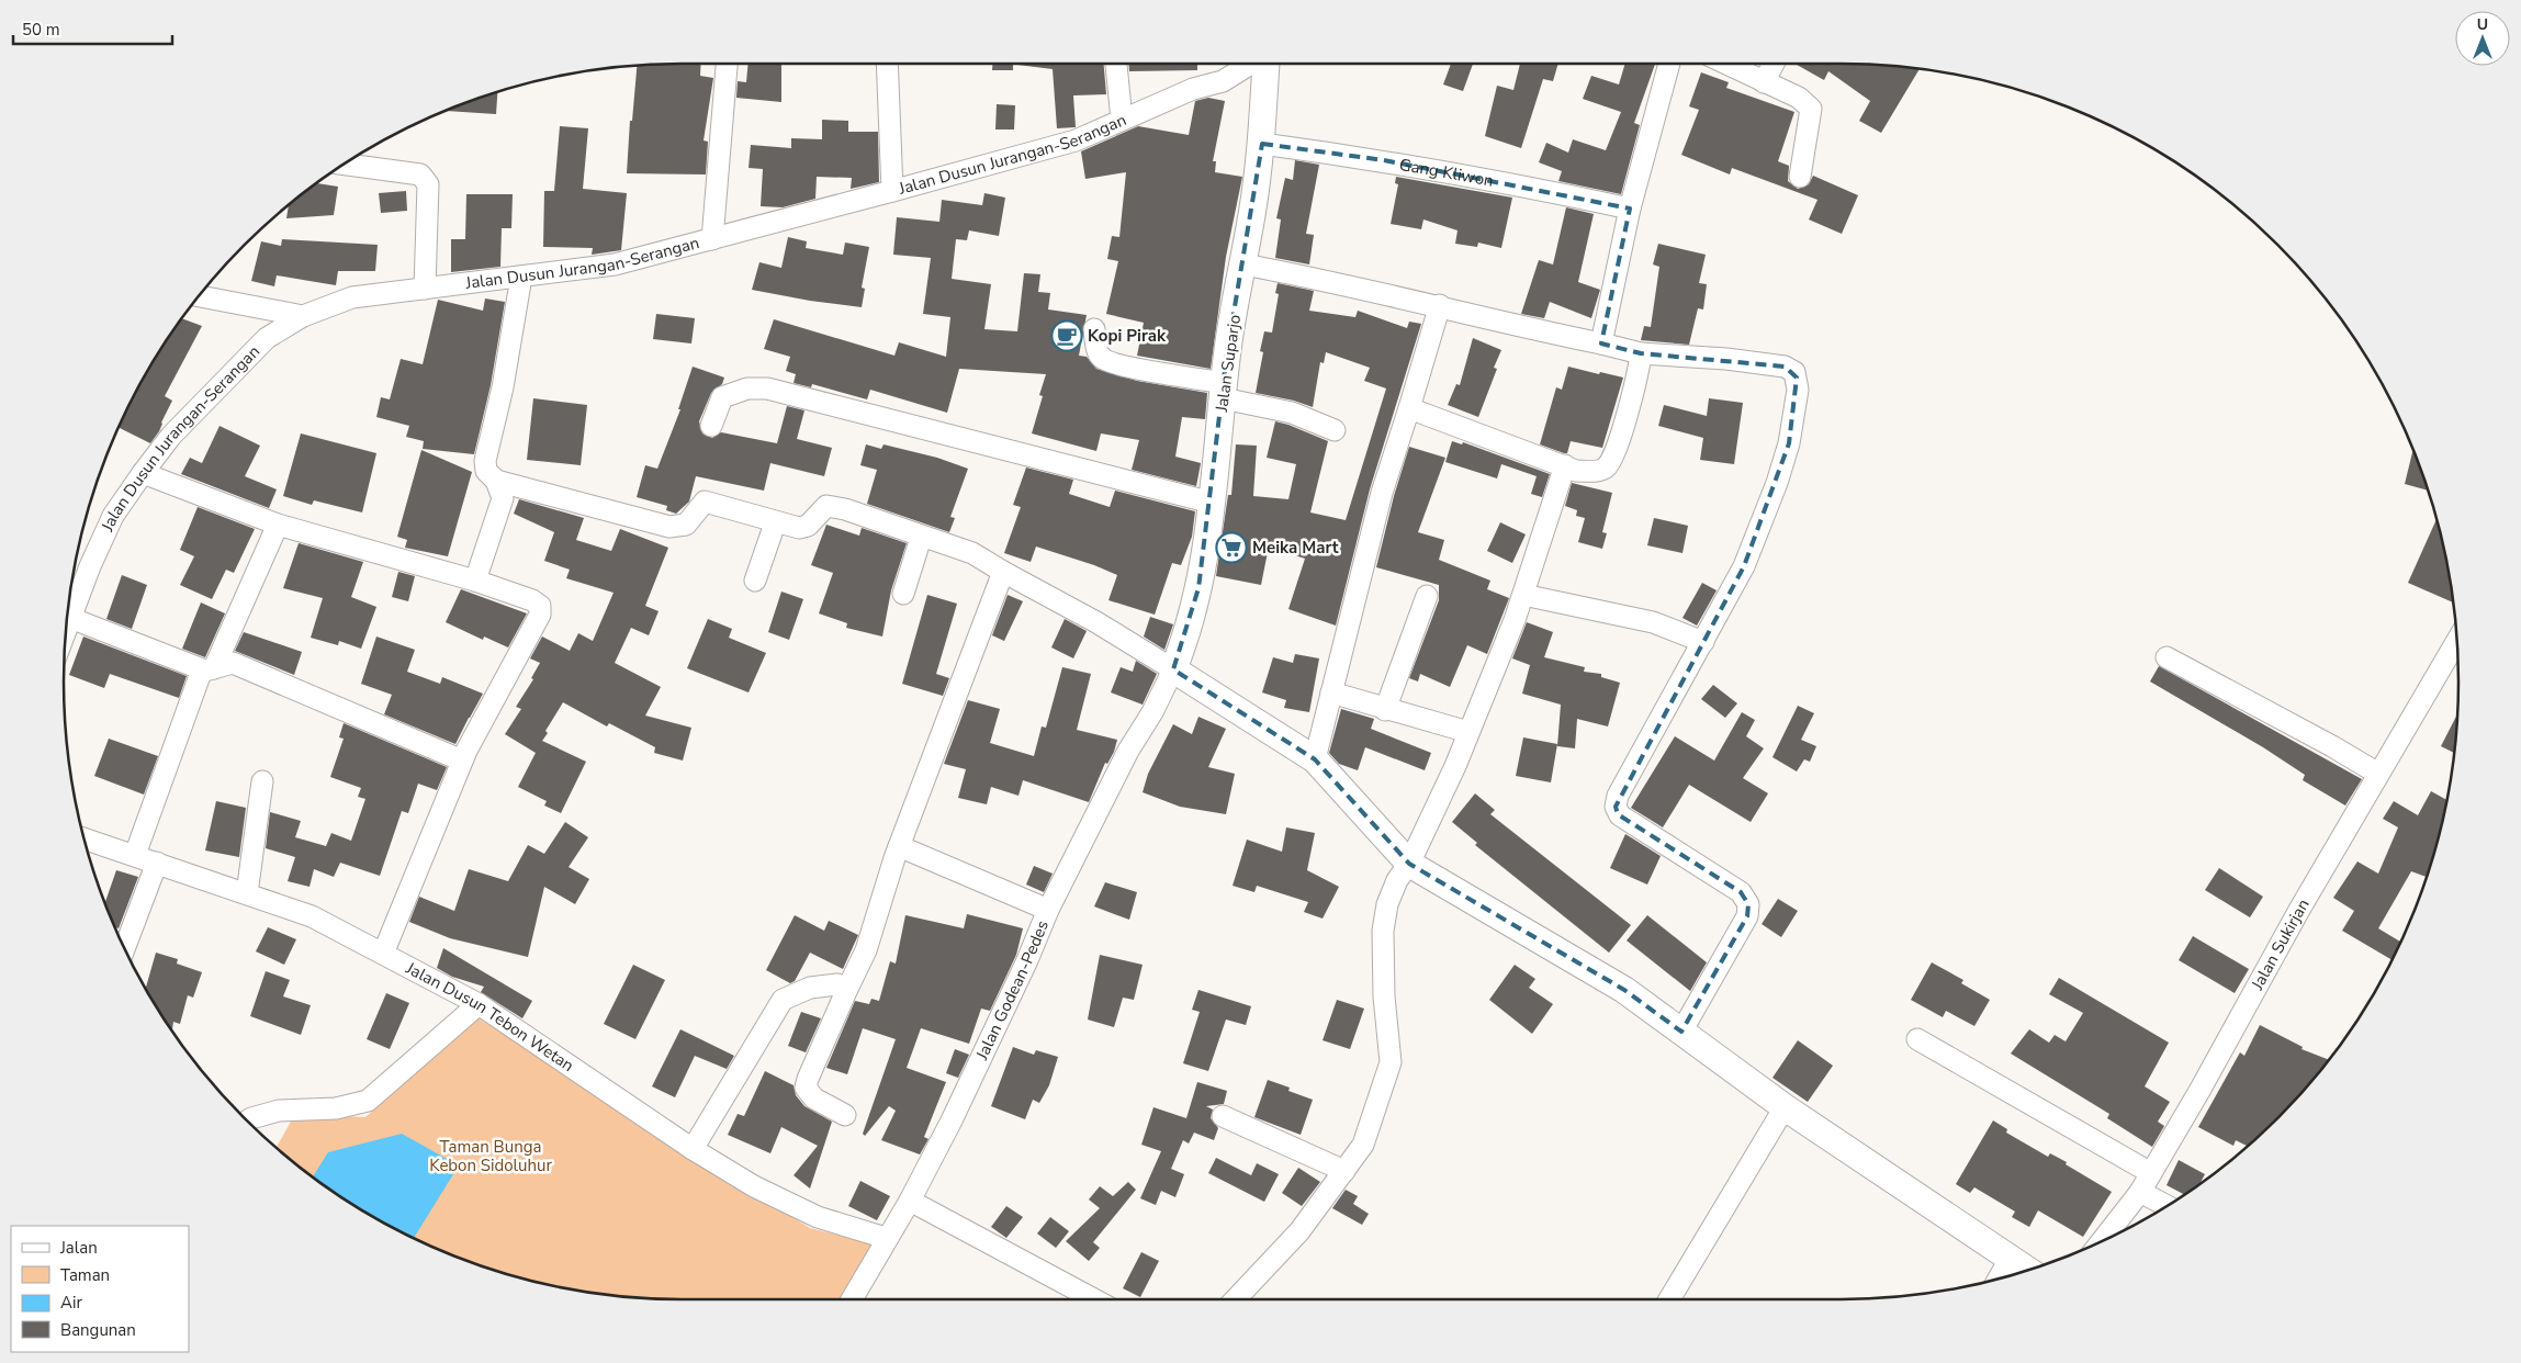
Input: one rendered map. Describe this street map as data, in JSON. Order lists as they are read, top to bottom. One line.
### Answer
{"streets":{"main road":["Jalan Suparjo"],"street":["Jalan Dusun Jurangan-Serangan","Gang Kliwon","Jalan Sukirjan","Jalan Godean-Pedes","Jalan Dusun Tebon Wetan"]},"crossings":[["Gang Kliwon","Jalan Suparjo"],["Jalan Suparjo","Jalan Godean-Pedes"],["Jalan Godean-Pedes","Jalan Dusun Tebon Wetan"]],"parks":["Taman Bunga Kebon Sidoluhur"],"places":{"cafe":["Kopi Pirak"],"supermarket":["Meika Mart"]},"legend":["Jalan","Taman","Air","Bangunan"],"scale_bar":"50 m","north":"top"}
